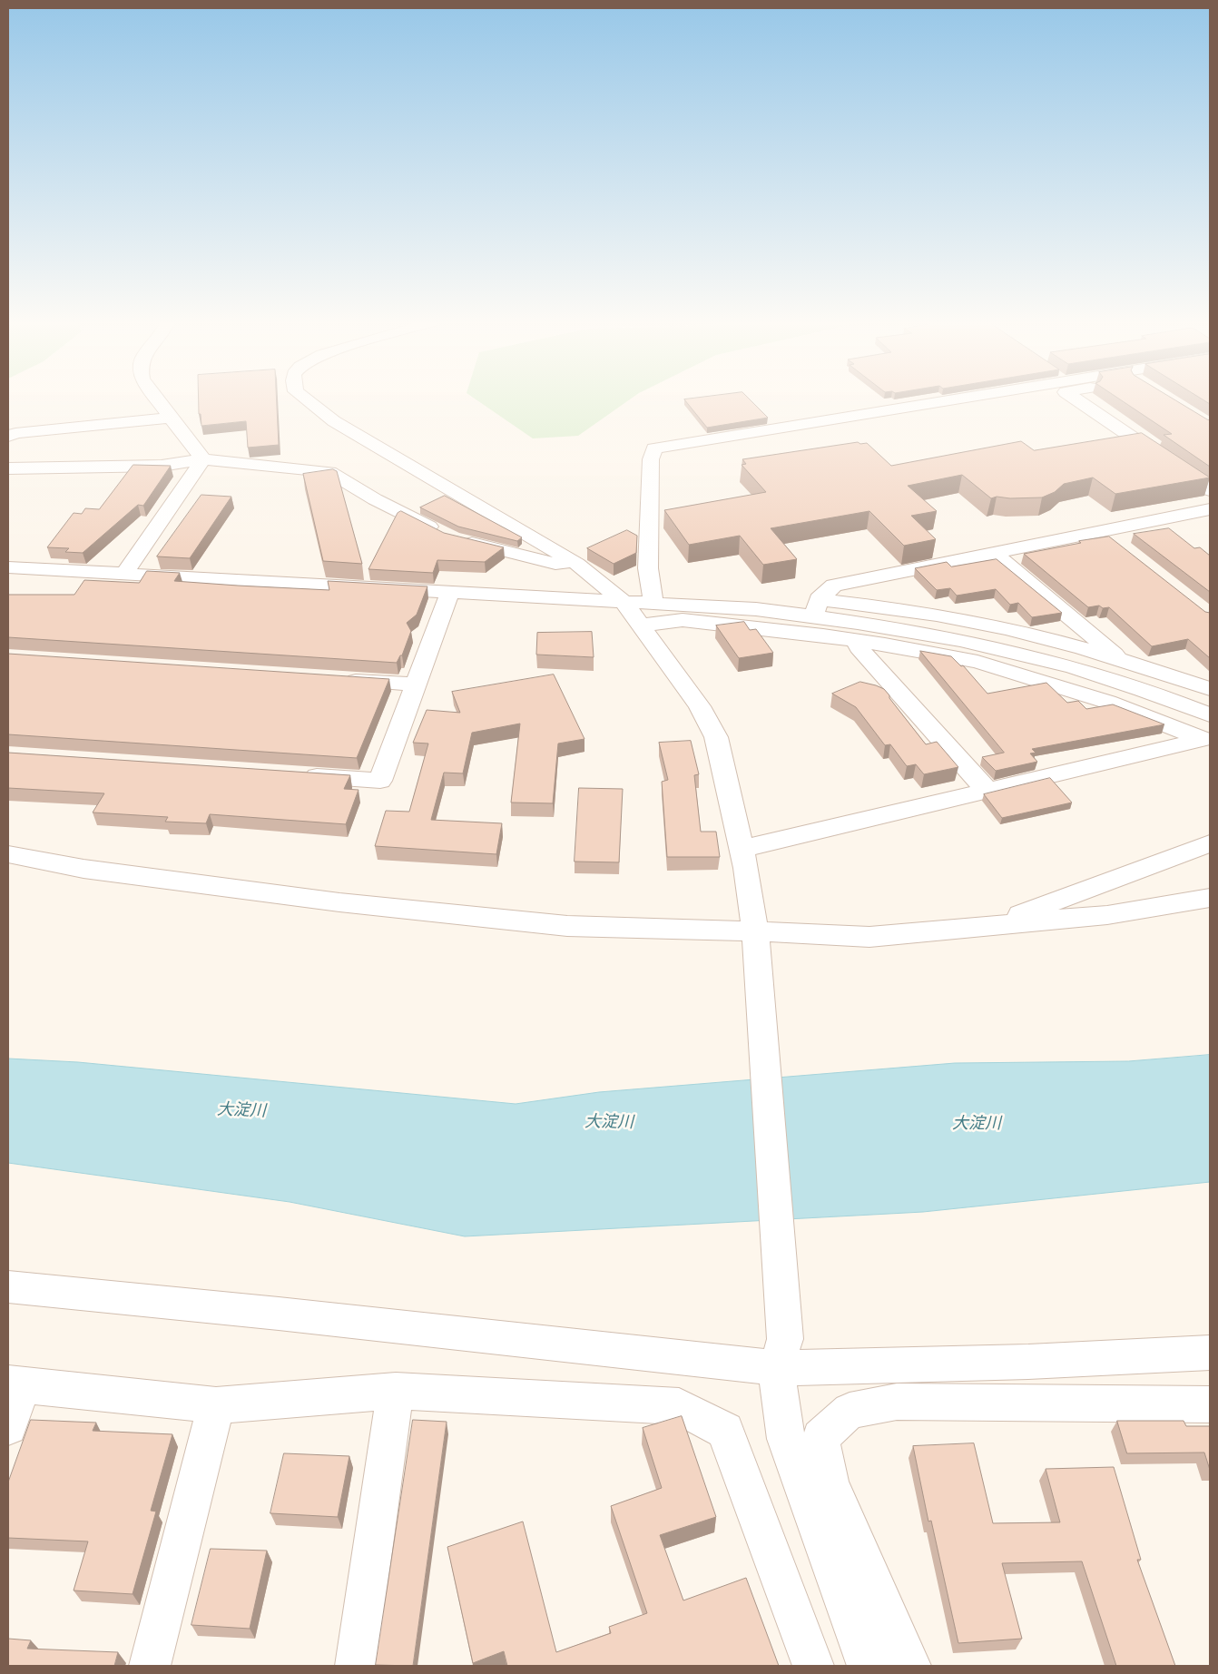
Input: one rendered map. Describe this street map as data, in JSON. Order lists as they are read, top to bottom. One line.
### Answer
{"water":["大淀川"]}
